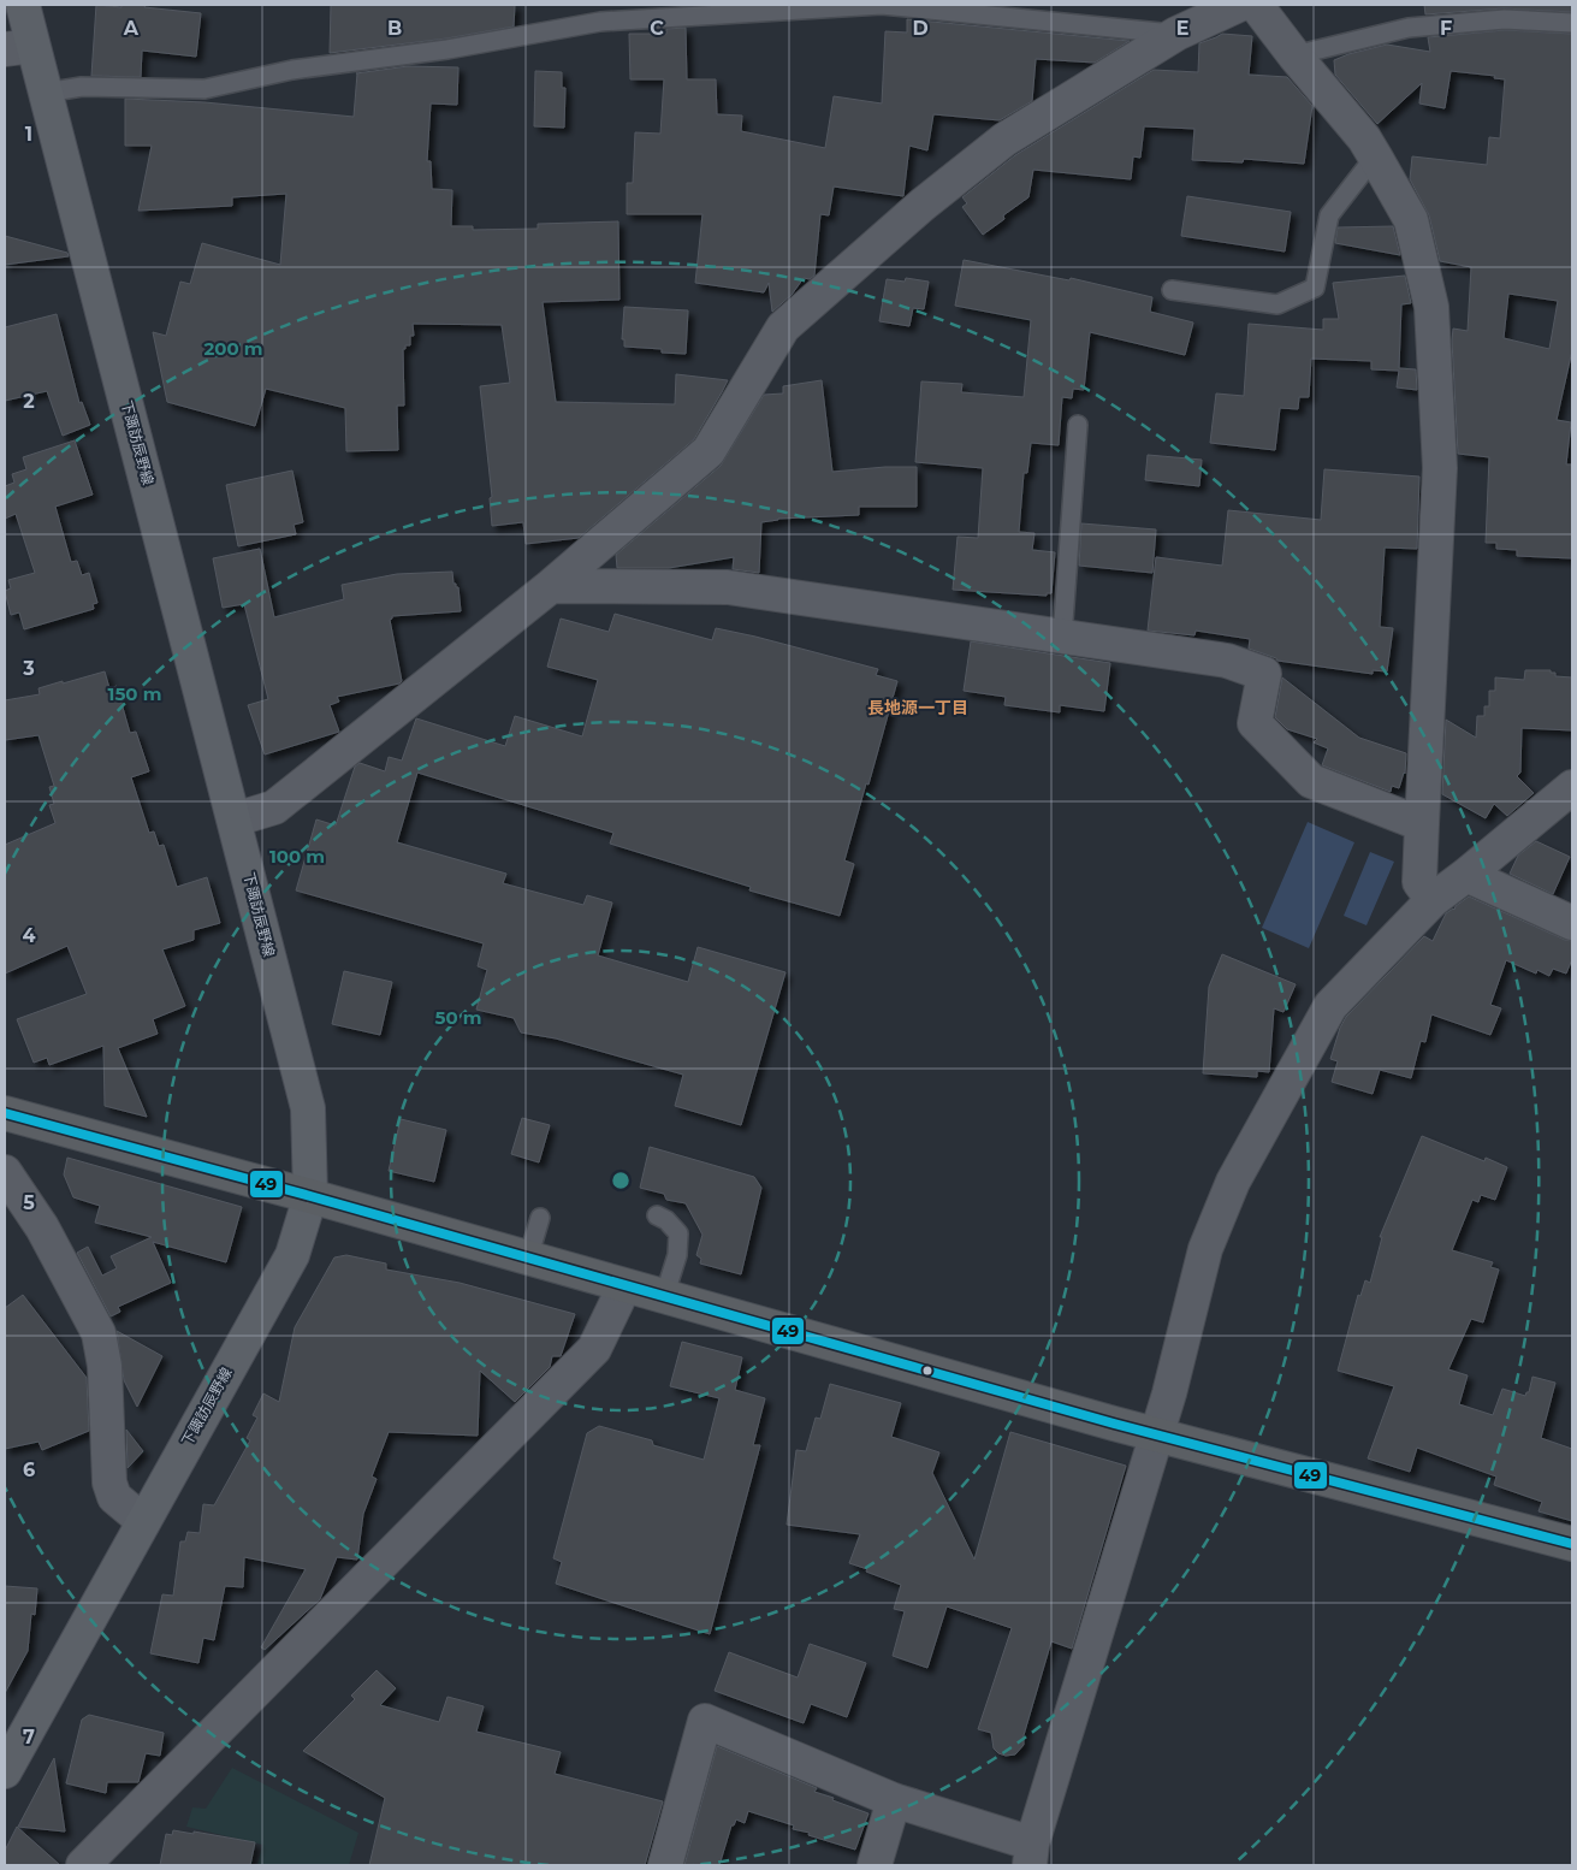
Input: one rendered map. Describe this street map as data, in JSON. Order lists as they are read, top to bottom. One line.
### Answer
{"streets":{"main road":["下諏訪辰野線"]},"districts":["長地源一丁目"],"lines":["transit line 49"],"grid":{"columns":["A","B","C","D","E","F"],"rows":["1","2","3","4","5","6","7"]},"rings":["200 m","150 m","100 m","50 m"]}
